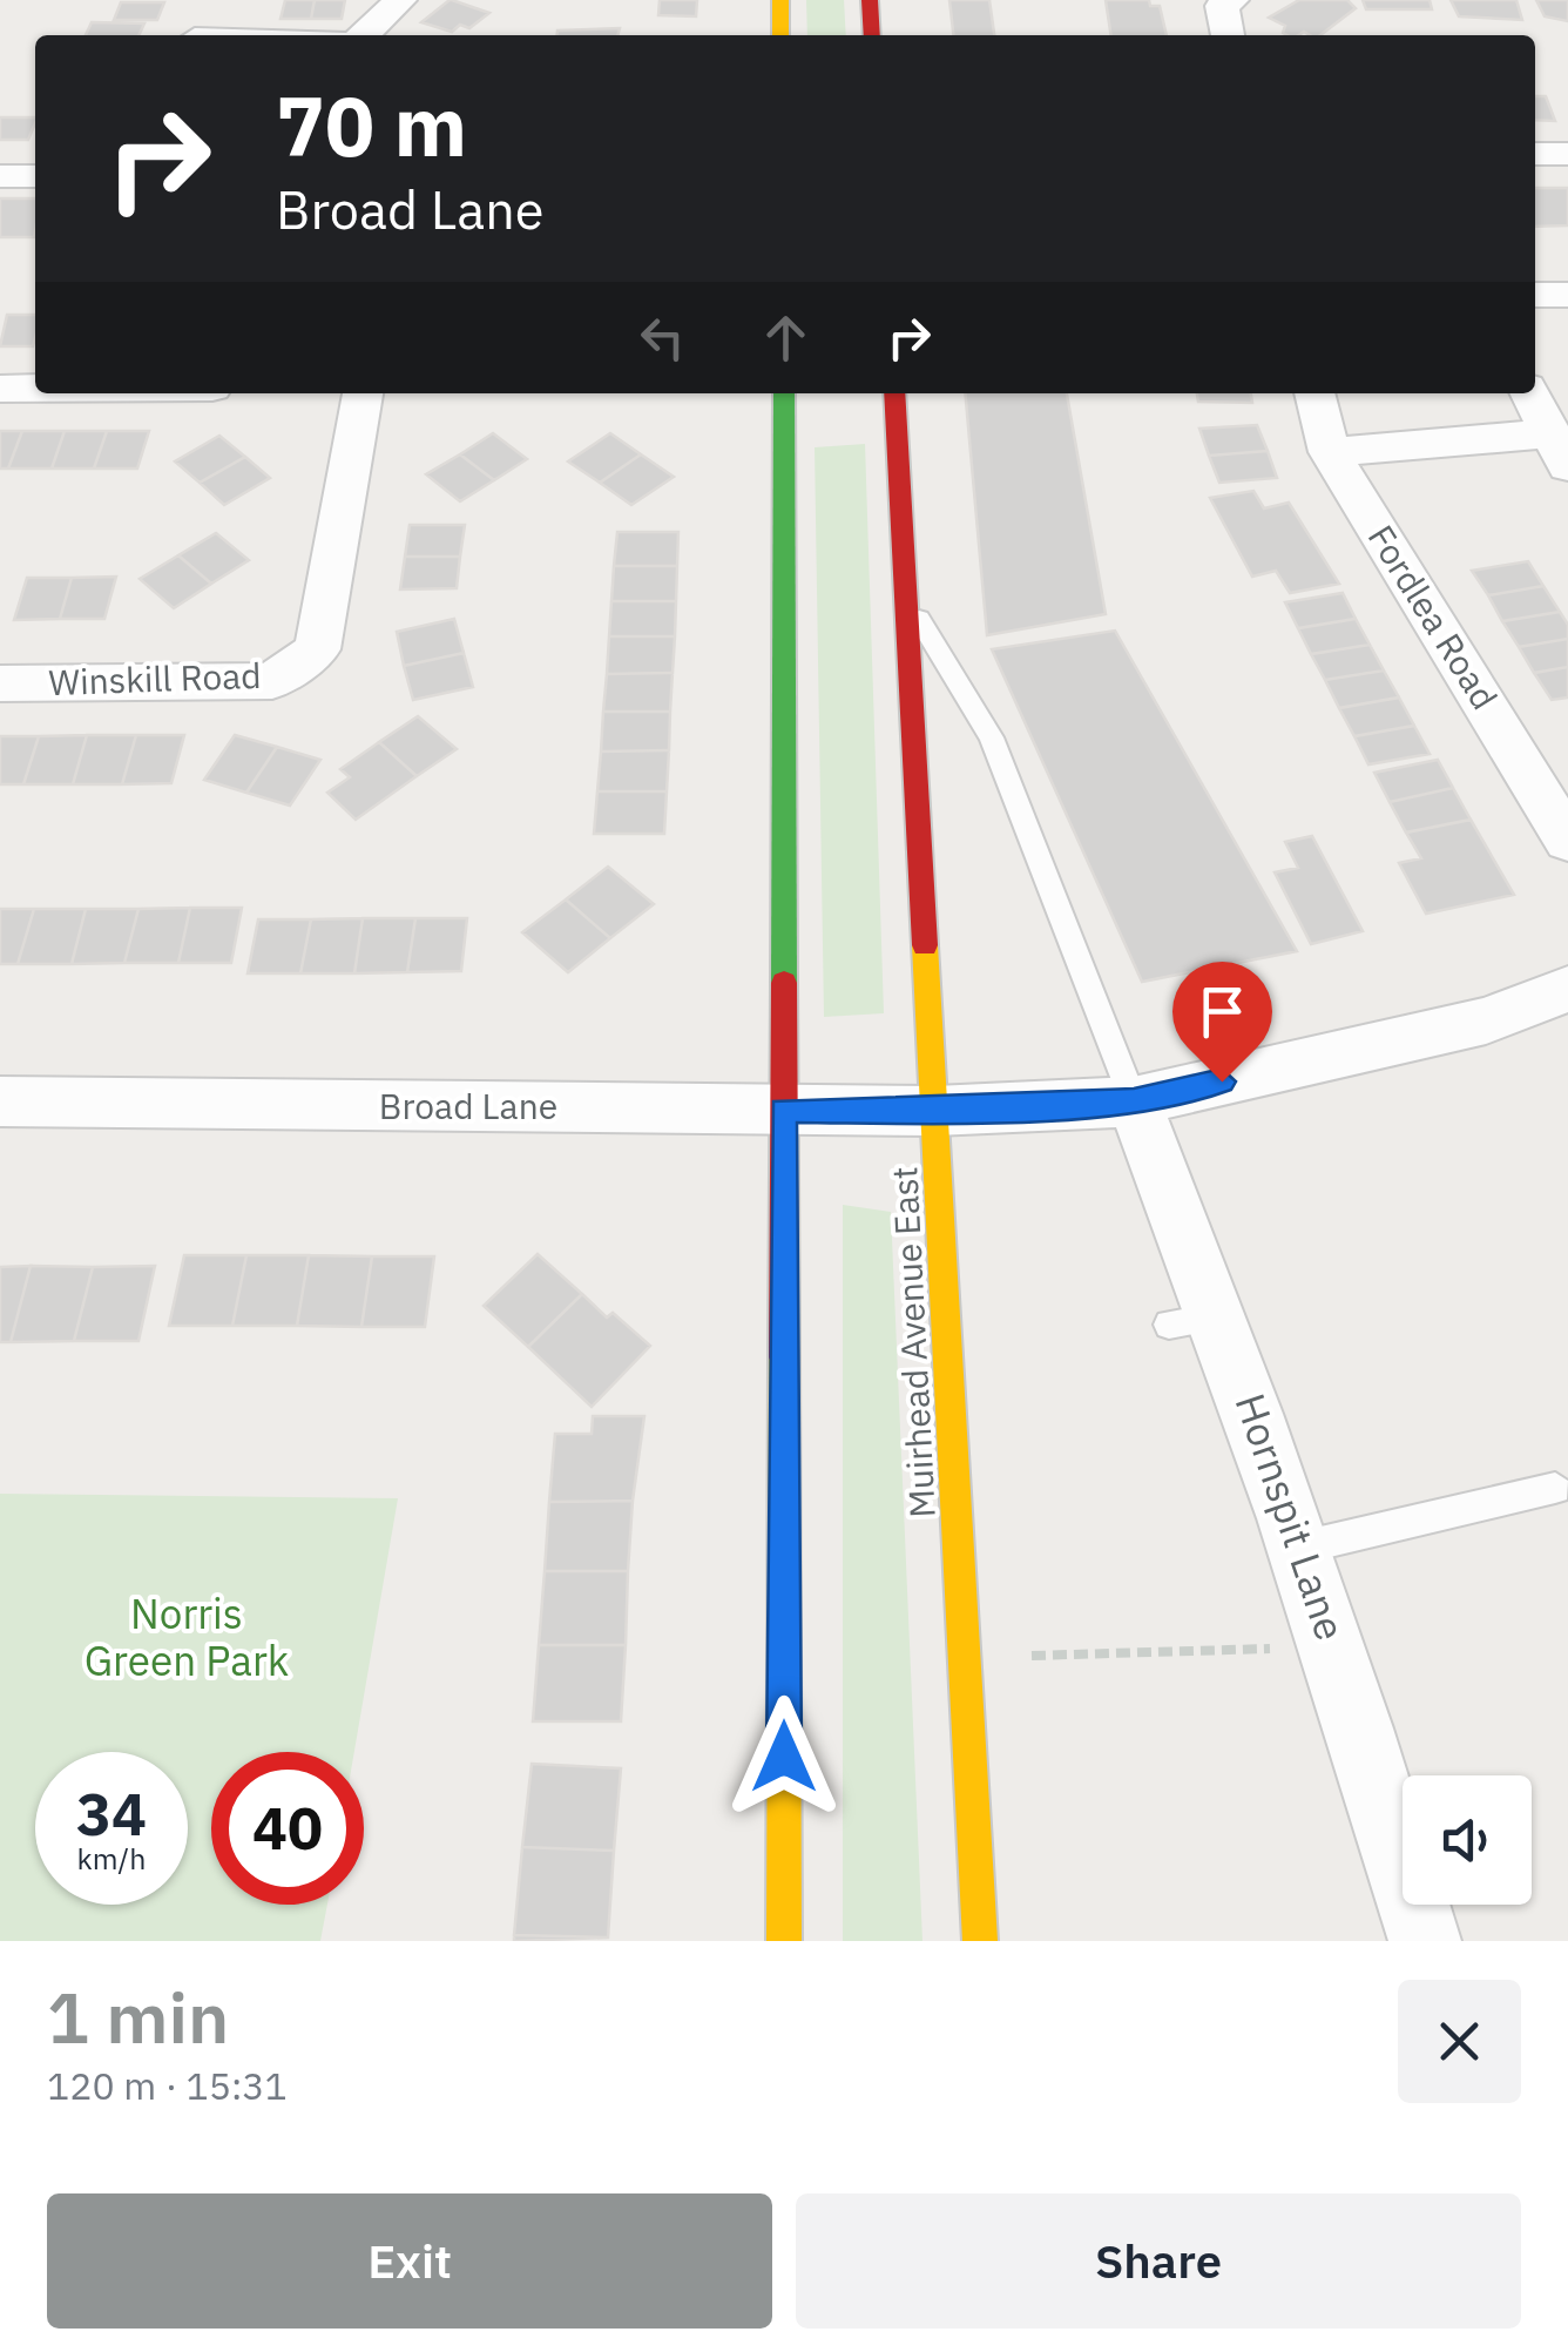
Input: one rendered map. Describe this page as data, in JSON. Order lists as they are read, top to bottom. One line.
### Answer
{"streets":{"street":["Fordlea Road","Winskill Road","Broad Lane","Muirhead Avenue East","Hornspit Lane"]},"crossings":[["Broad Lane","Muirhead Avenue East"],["Broad Lane","Hornspit Lane"]],"parks":["Norris Green Park"],"page":{"turn":["70 m","Broad Lane"],"speed":"34 km/h","limit":"40","heading":["1 min","120 m · 15:31"],"buttons":["Exit","Share"]}}
